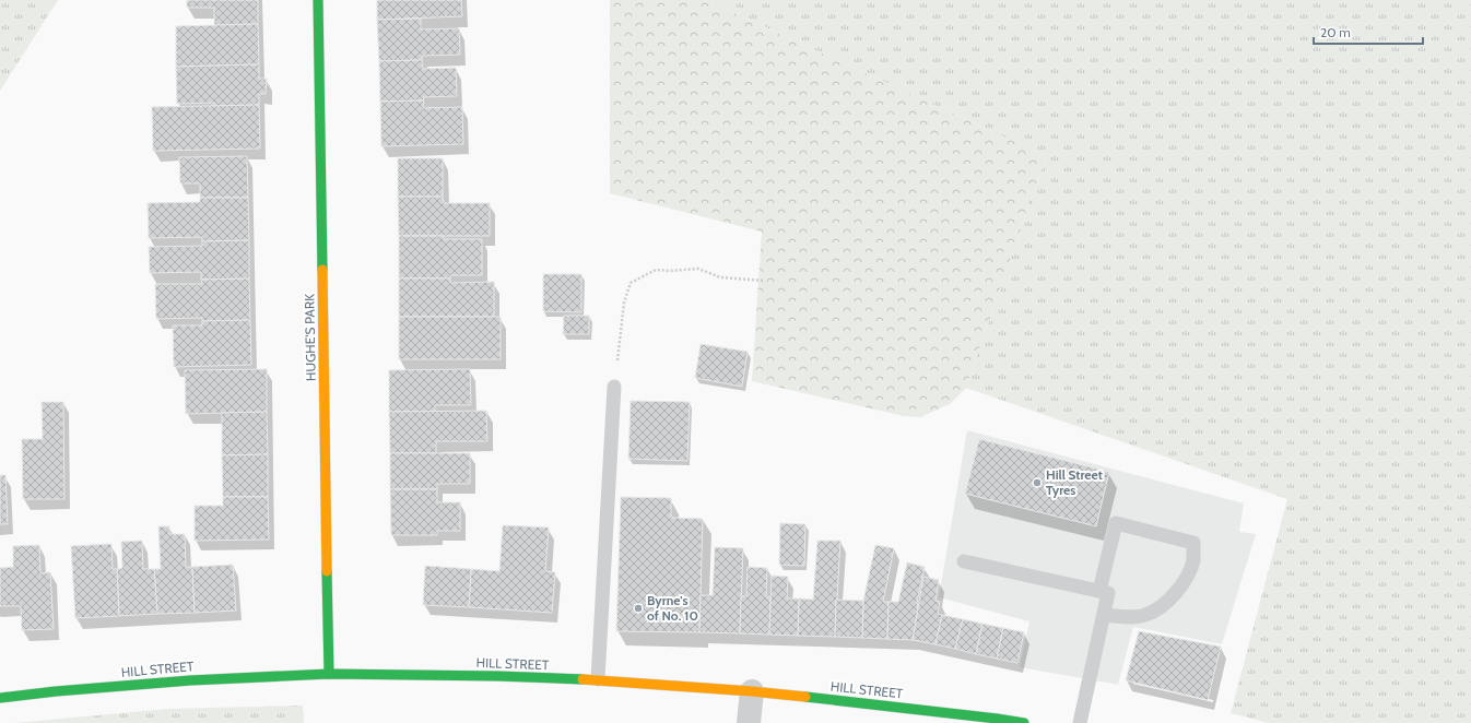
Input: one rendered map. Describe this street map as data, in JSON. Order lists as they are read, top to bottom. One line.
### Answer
{"streets":{"main road":["HUGHE'S PARK","HILL STREET"]},"crossings":[["HUGHE'S PARK","HILL STREET"]],"places":["Hill Street Tyres","Byrne's of No. 10"],"scale_bar":"20 m"}
